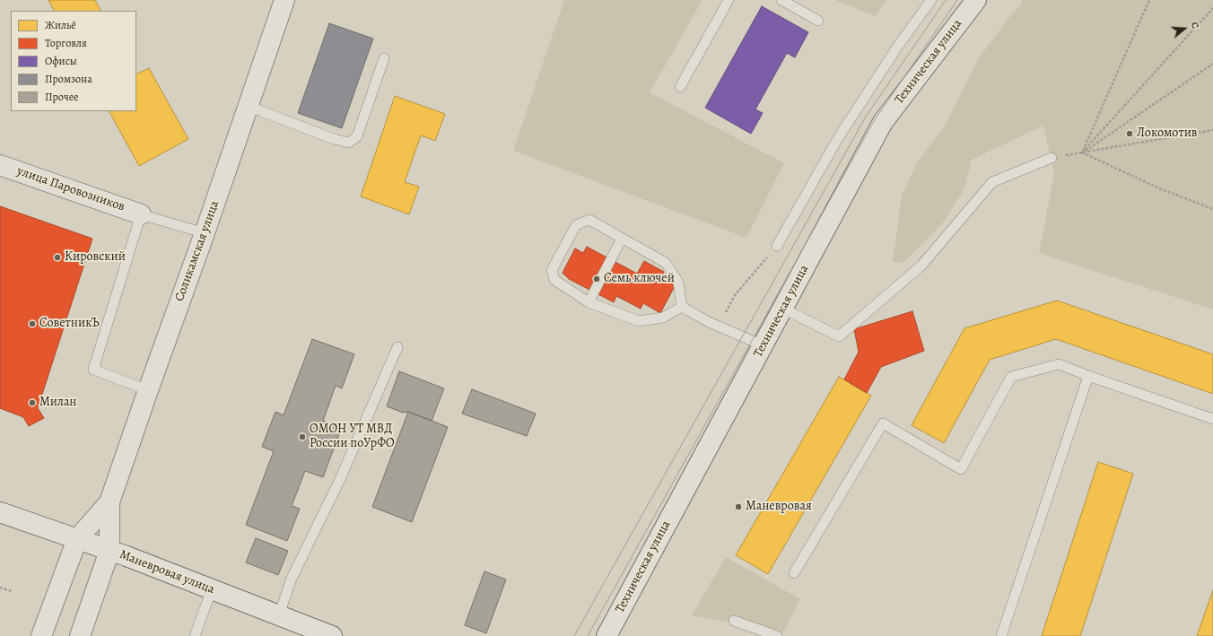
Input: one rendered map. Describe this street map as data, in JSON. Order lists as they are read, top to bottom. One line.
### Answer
{"streets":{"street":["Техническая улица","улица Паровозников","Соликамская улица","Маневровая улица"]},"crossings":[["Соликамская улица","Маневровая улица"]],"places":["Локомотив","Кировский","Семь ключей","СоветникЪ","Милан","ОМОН УТ МВД России поУрФО","Маневровая"],"legend":["Жильё","Торговля","Офисы","Промзона","Прочее"],"north":"right"}
